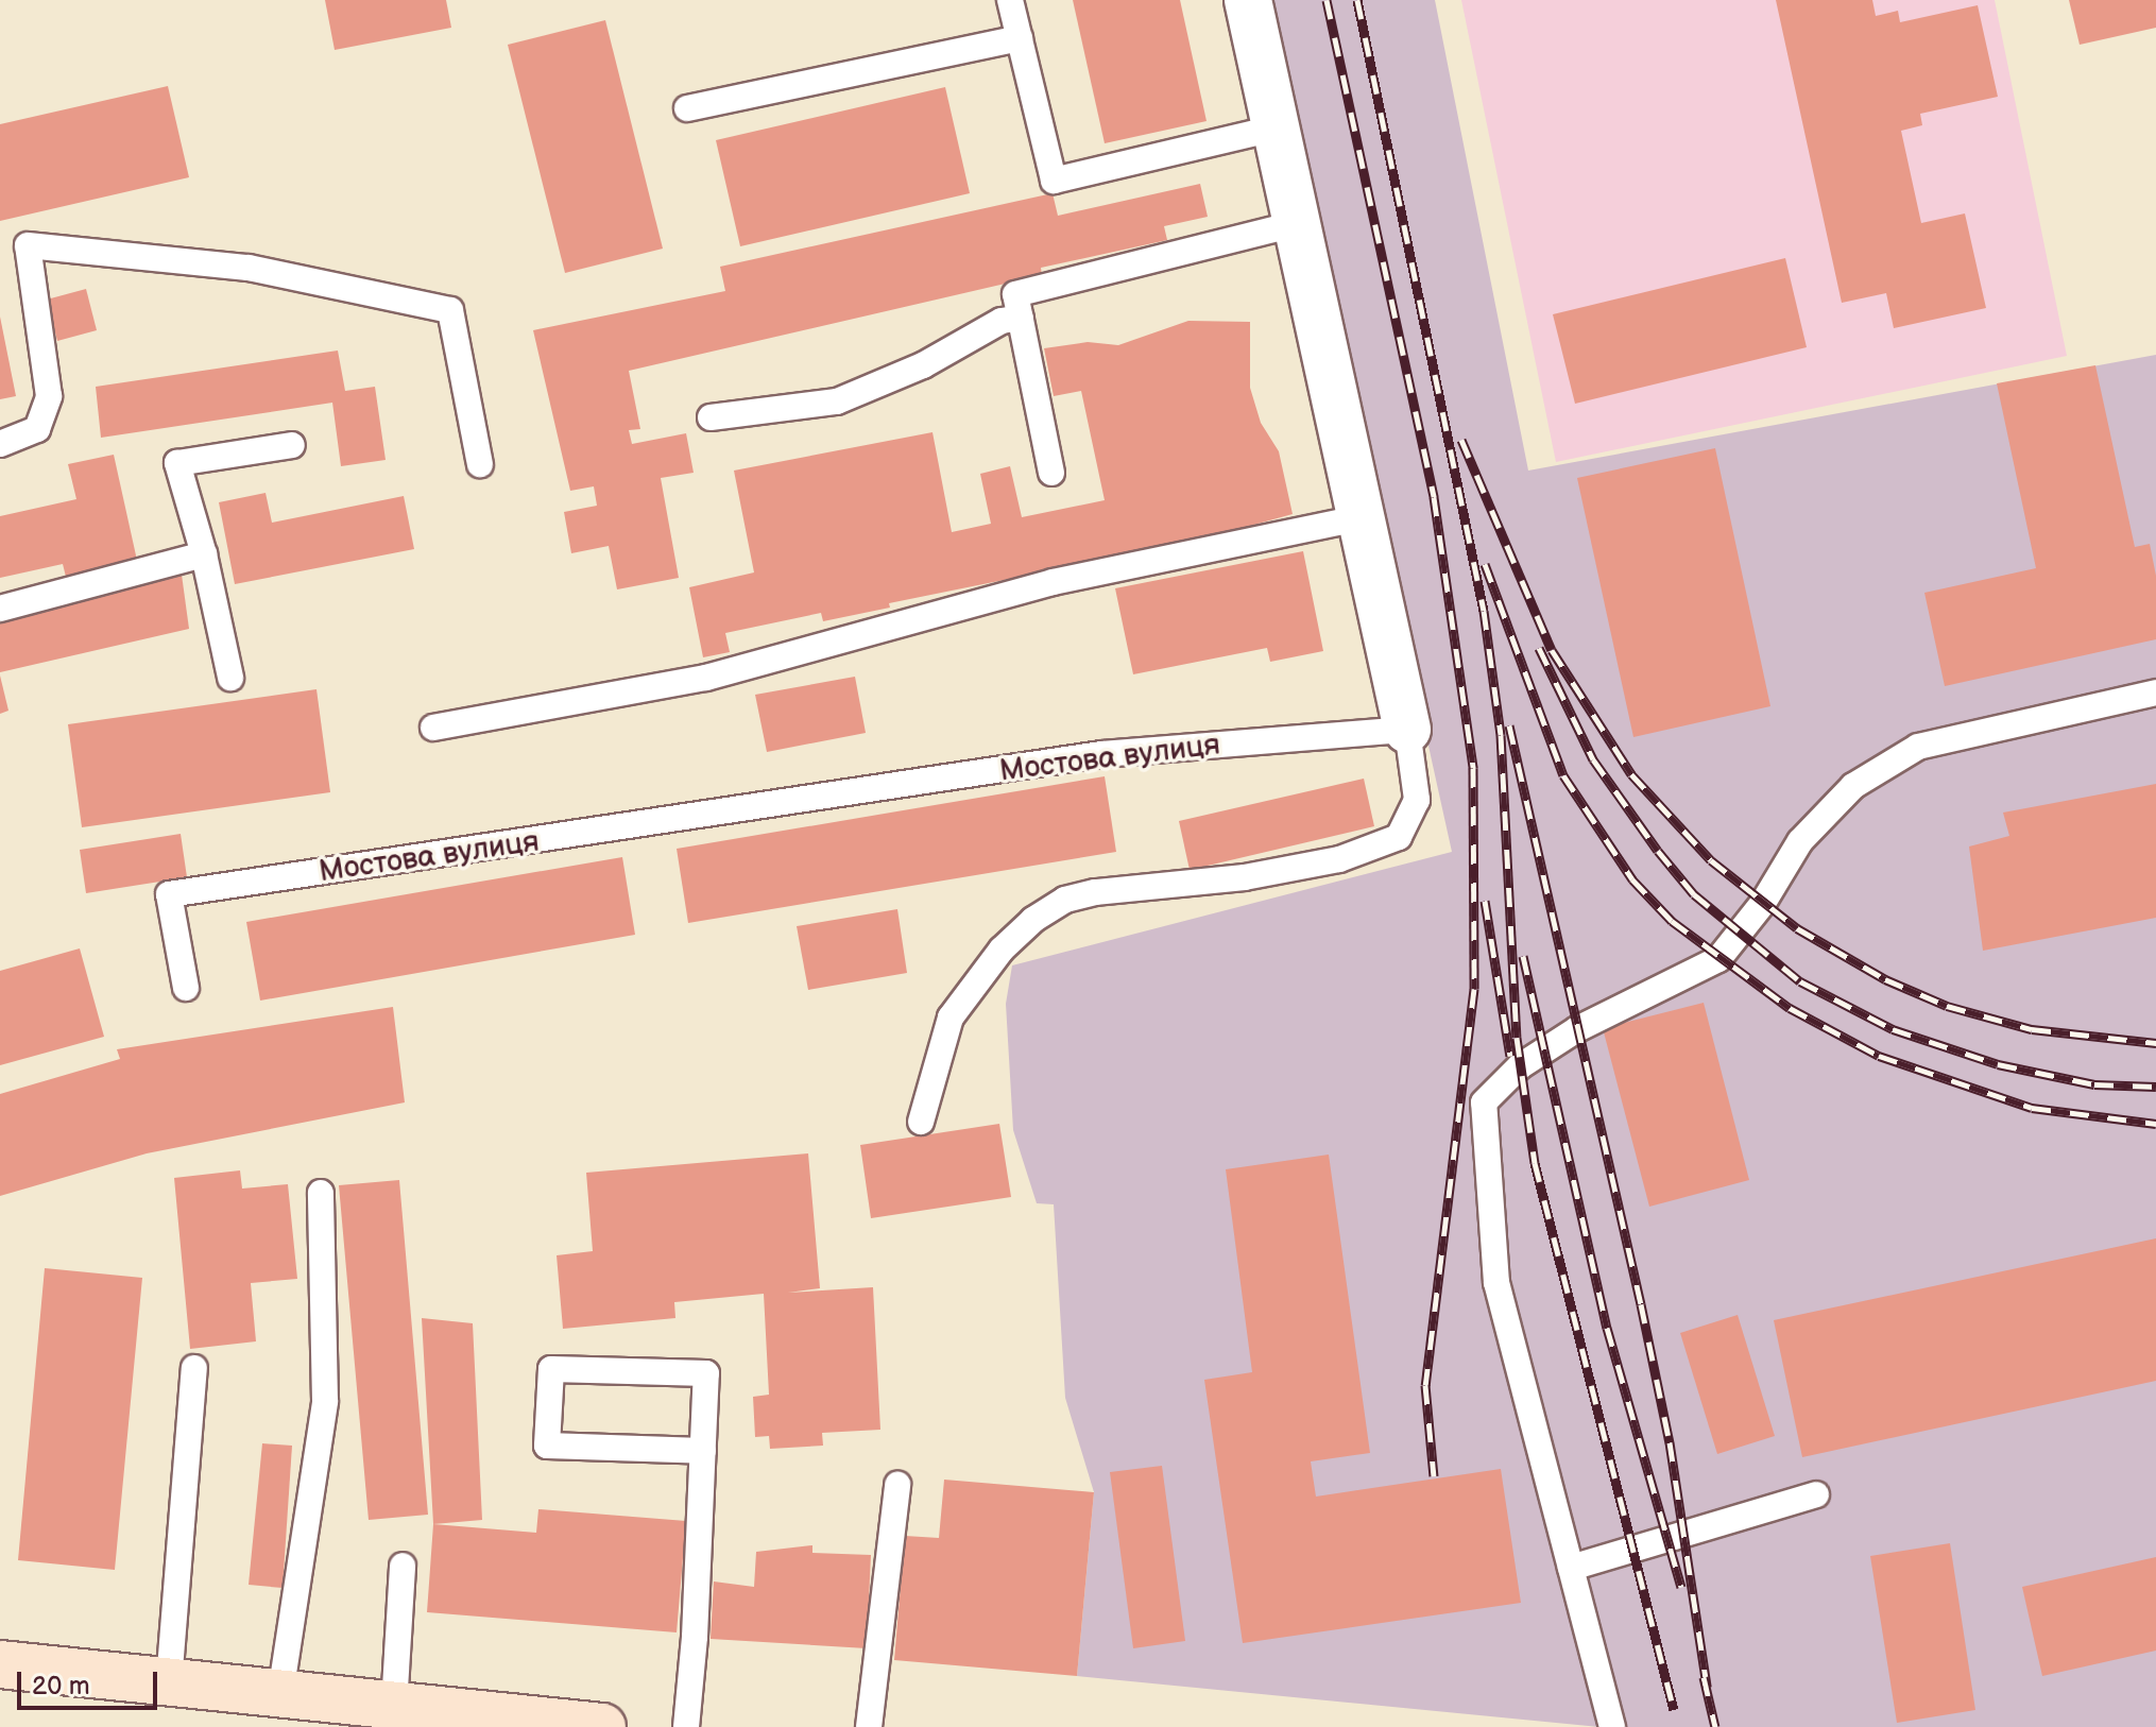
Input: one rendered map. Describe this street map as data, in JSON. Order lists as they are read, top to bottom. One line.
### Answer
{"streets":{"lane":["Мостова вулиця"]},"scale_bar":"20 m"}
